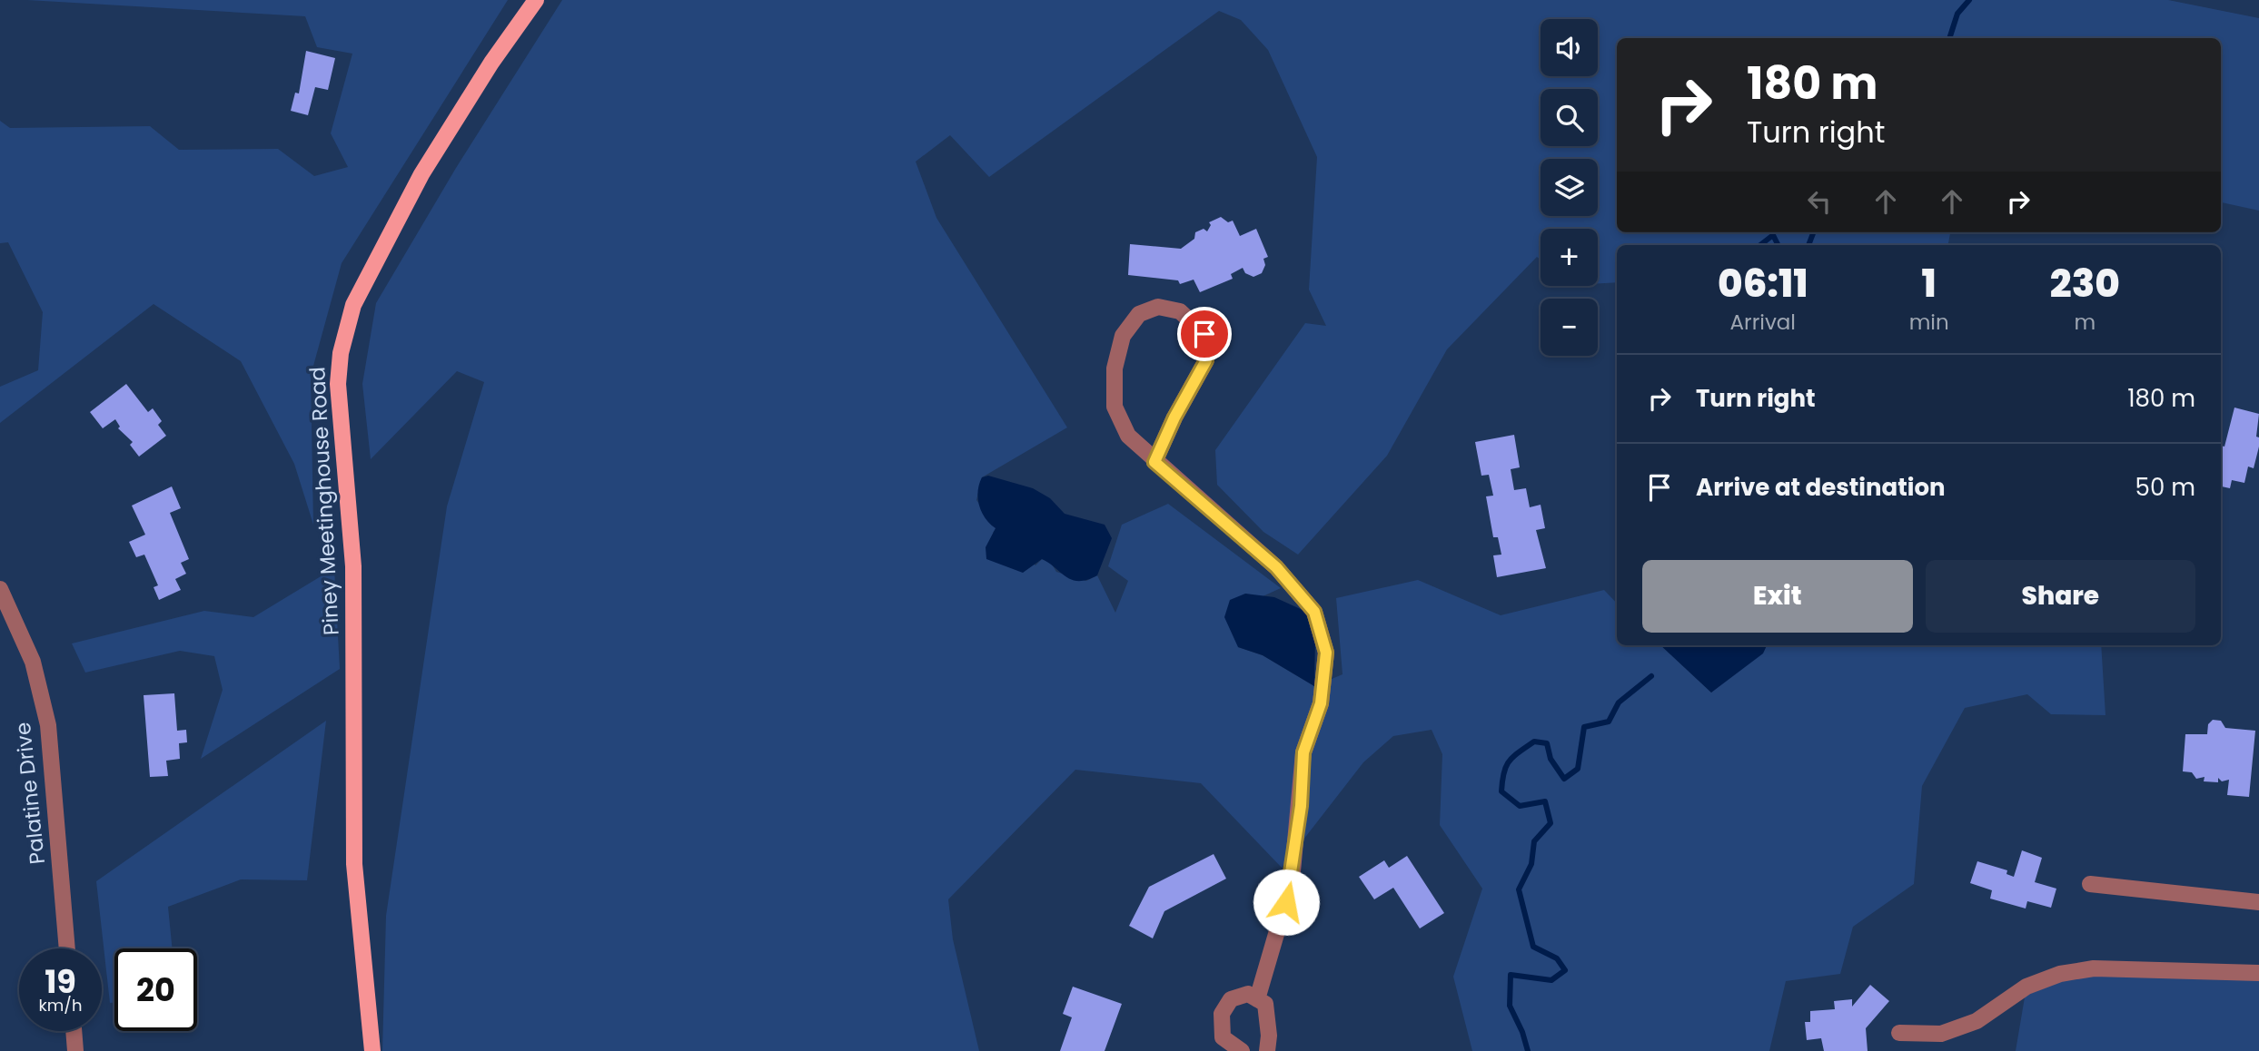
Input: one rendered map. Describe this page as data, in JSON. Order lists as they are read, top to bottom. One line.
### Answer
{"streets":{"main road":["Piney Meetinghouse Road"],"street":["Palatine Drive"]},"page":{"map_buttons":["+","−"],"turn":["180 m","Turn right"],"eta":["06:11","Arrival","1","min","230","m"],"list":[{"name":"Turn right","value":"180 m"},{"name":"Arrive at destination","value":"50 m"}],"buttons":["Exit","Share"],"speed":"19 km/h","limit":"20"}}
